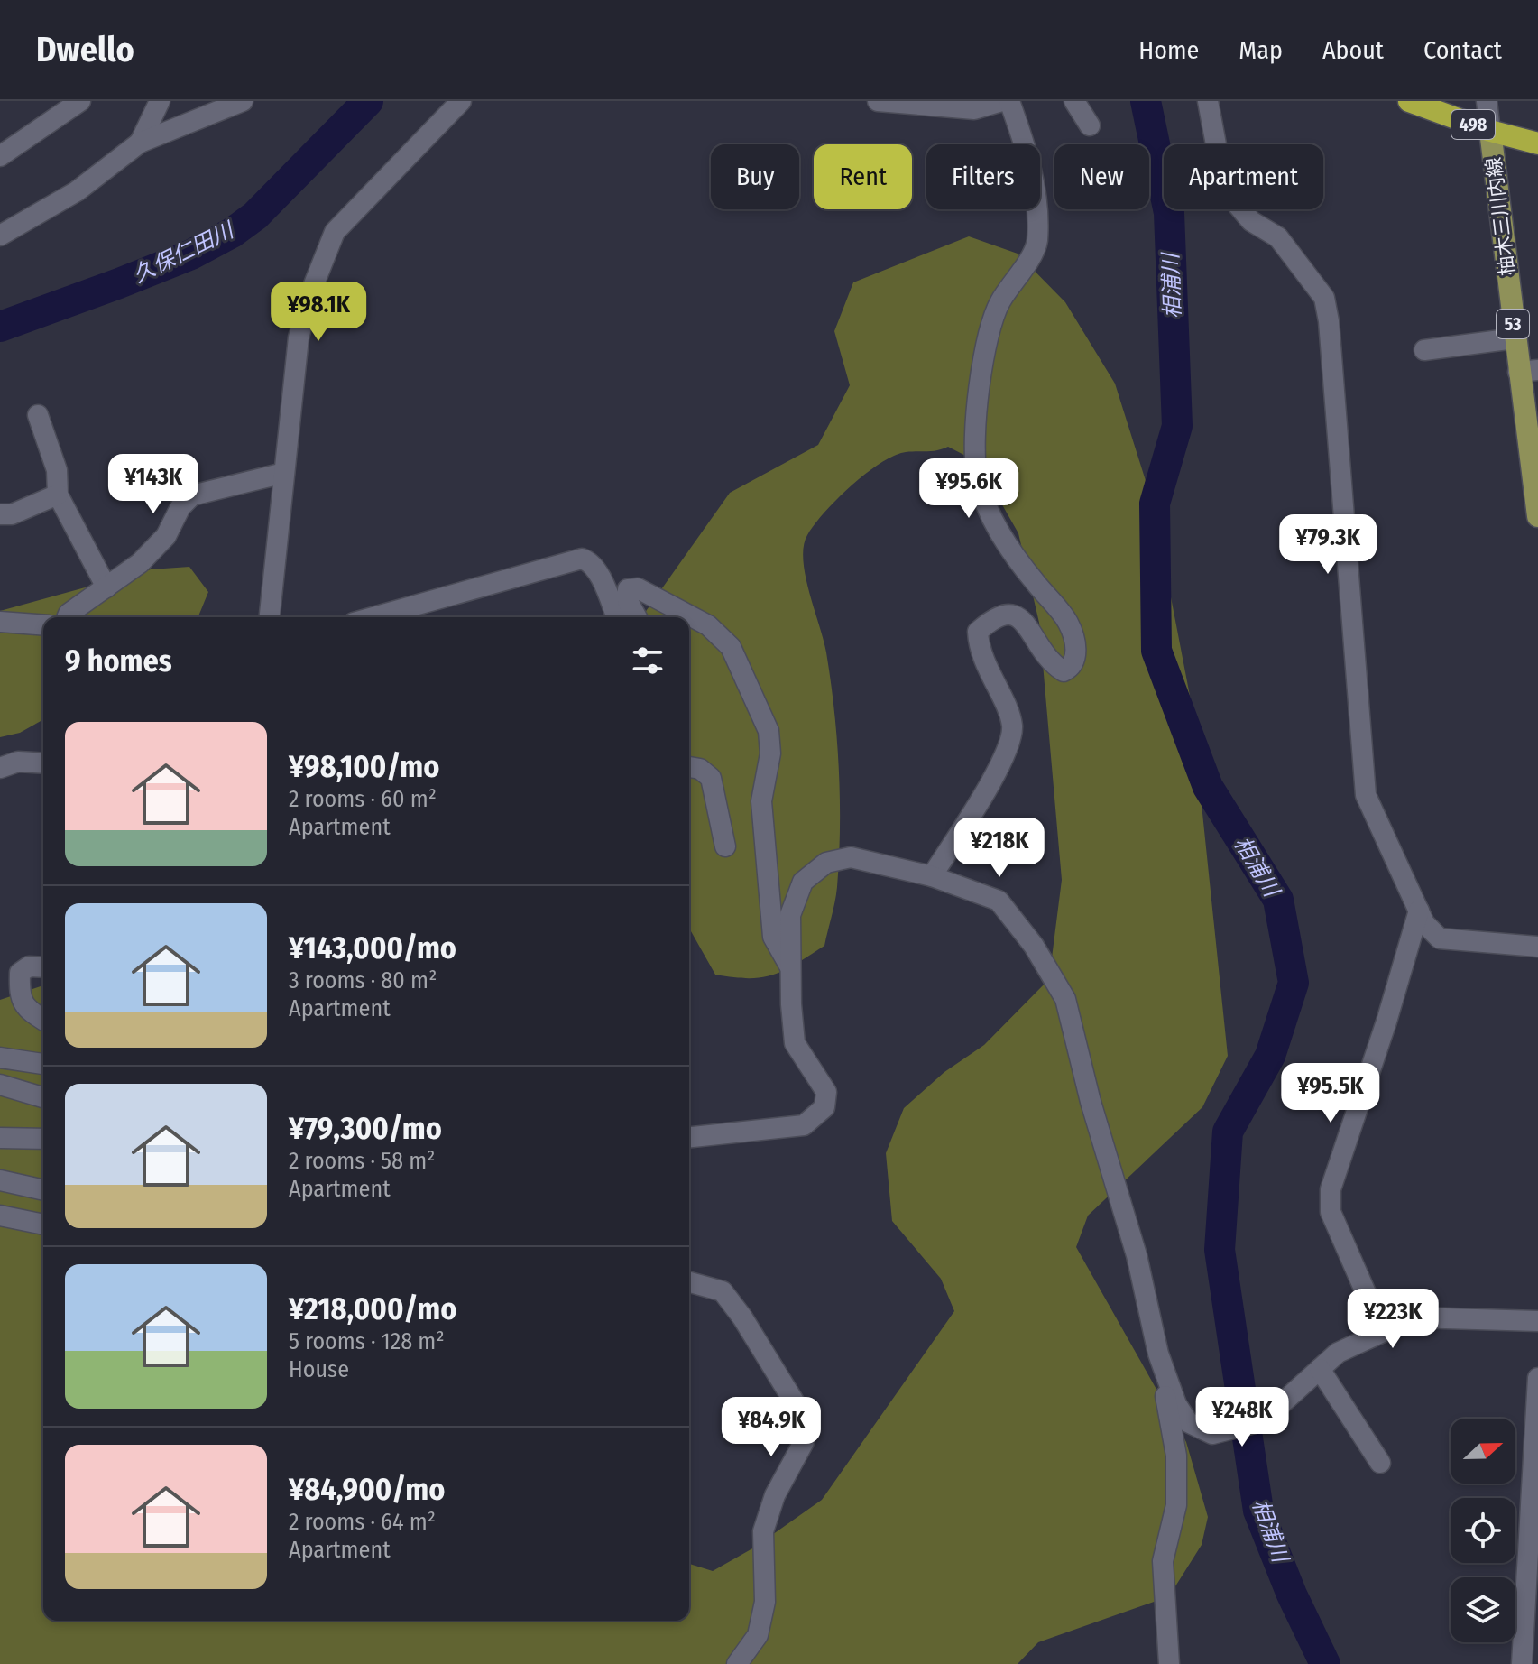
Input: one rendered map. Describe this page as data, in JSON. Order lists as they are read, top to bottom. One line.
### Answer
{"streets":{"highway":["498"],"main road":["柚木三川内線","53"]},"crossings":[["498","柚木三川内線"]],"water":["久保仁田川","相浦川"],"north":"right","page":{"header":"Dwello","nav":["Home","Map","About","Contact"],"chip":["Buy","Rent","Filters","New","Apartment"],"price":["¥98.1K","¥143K","¥95.6K","¥79.3K","¥218K","¥95.5K","¥223K","¥248K","¥84.9K"],"heading":"9 homes","list":[{"name":"¥98,100/mo","note":"2 rooms · 60 m² · Apartment"},{"name":"¥143,000/mo","note":"3 rooms · 80 m² · Apartment"},{"name":"¥79,300/mo","note":"2 rooms · 58 m² · Apartment"},{"name":"¥218,000/mo","note":"5 rooms · 128 m² · House"},{"name":"¥84,900/mo","note":"2 rooms · 64 m² · Apartment"}]}}
